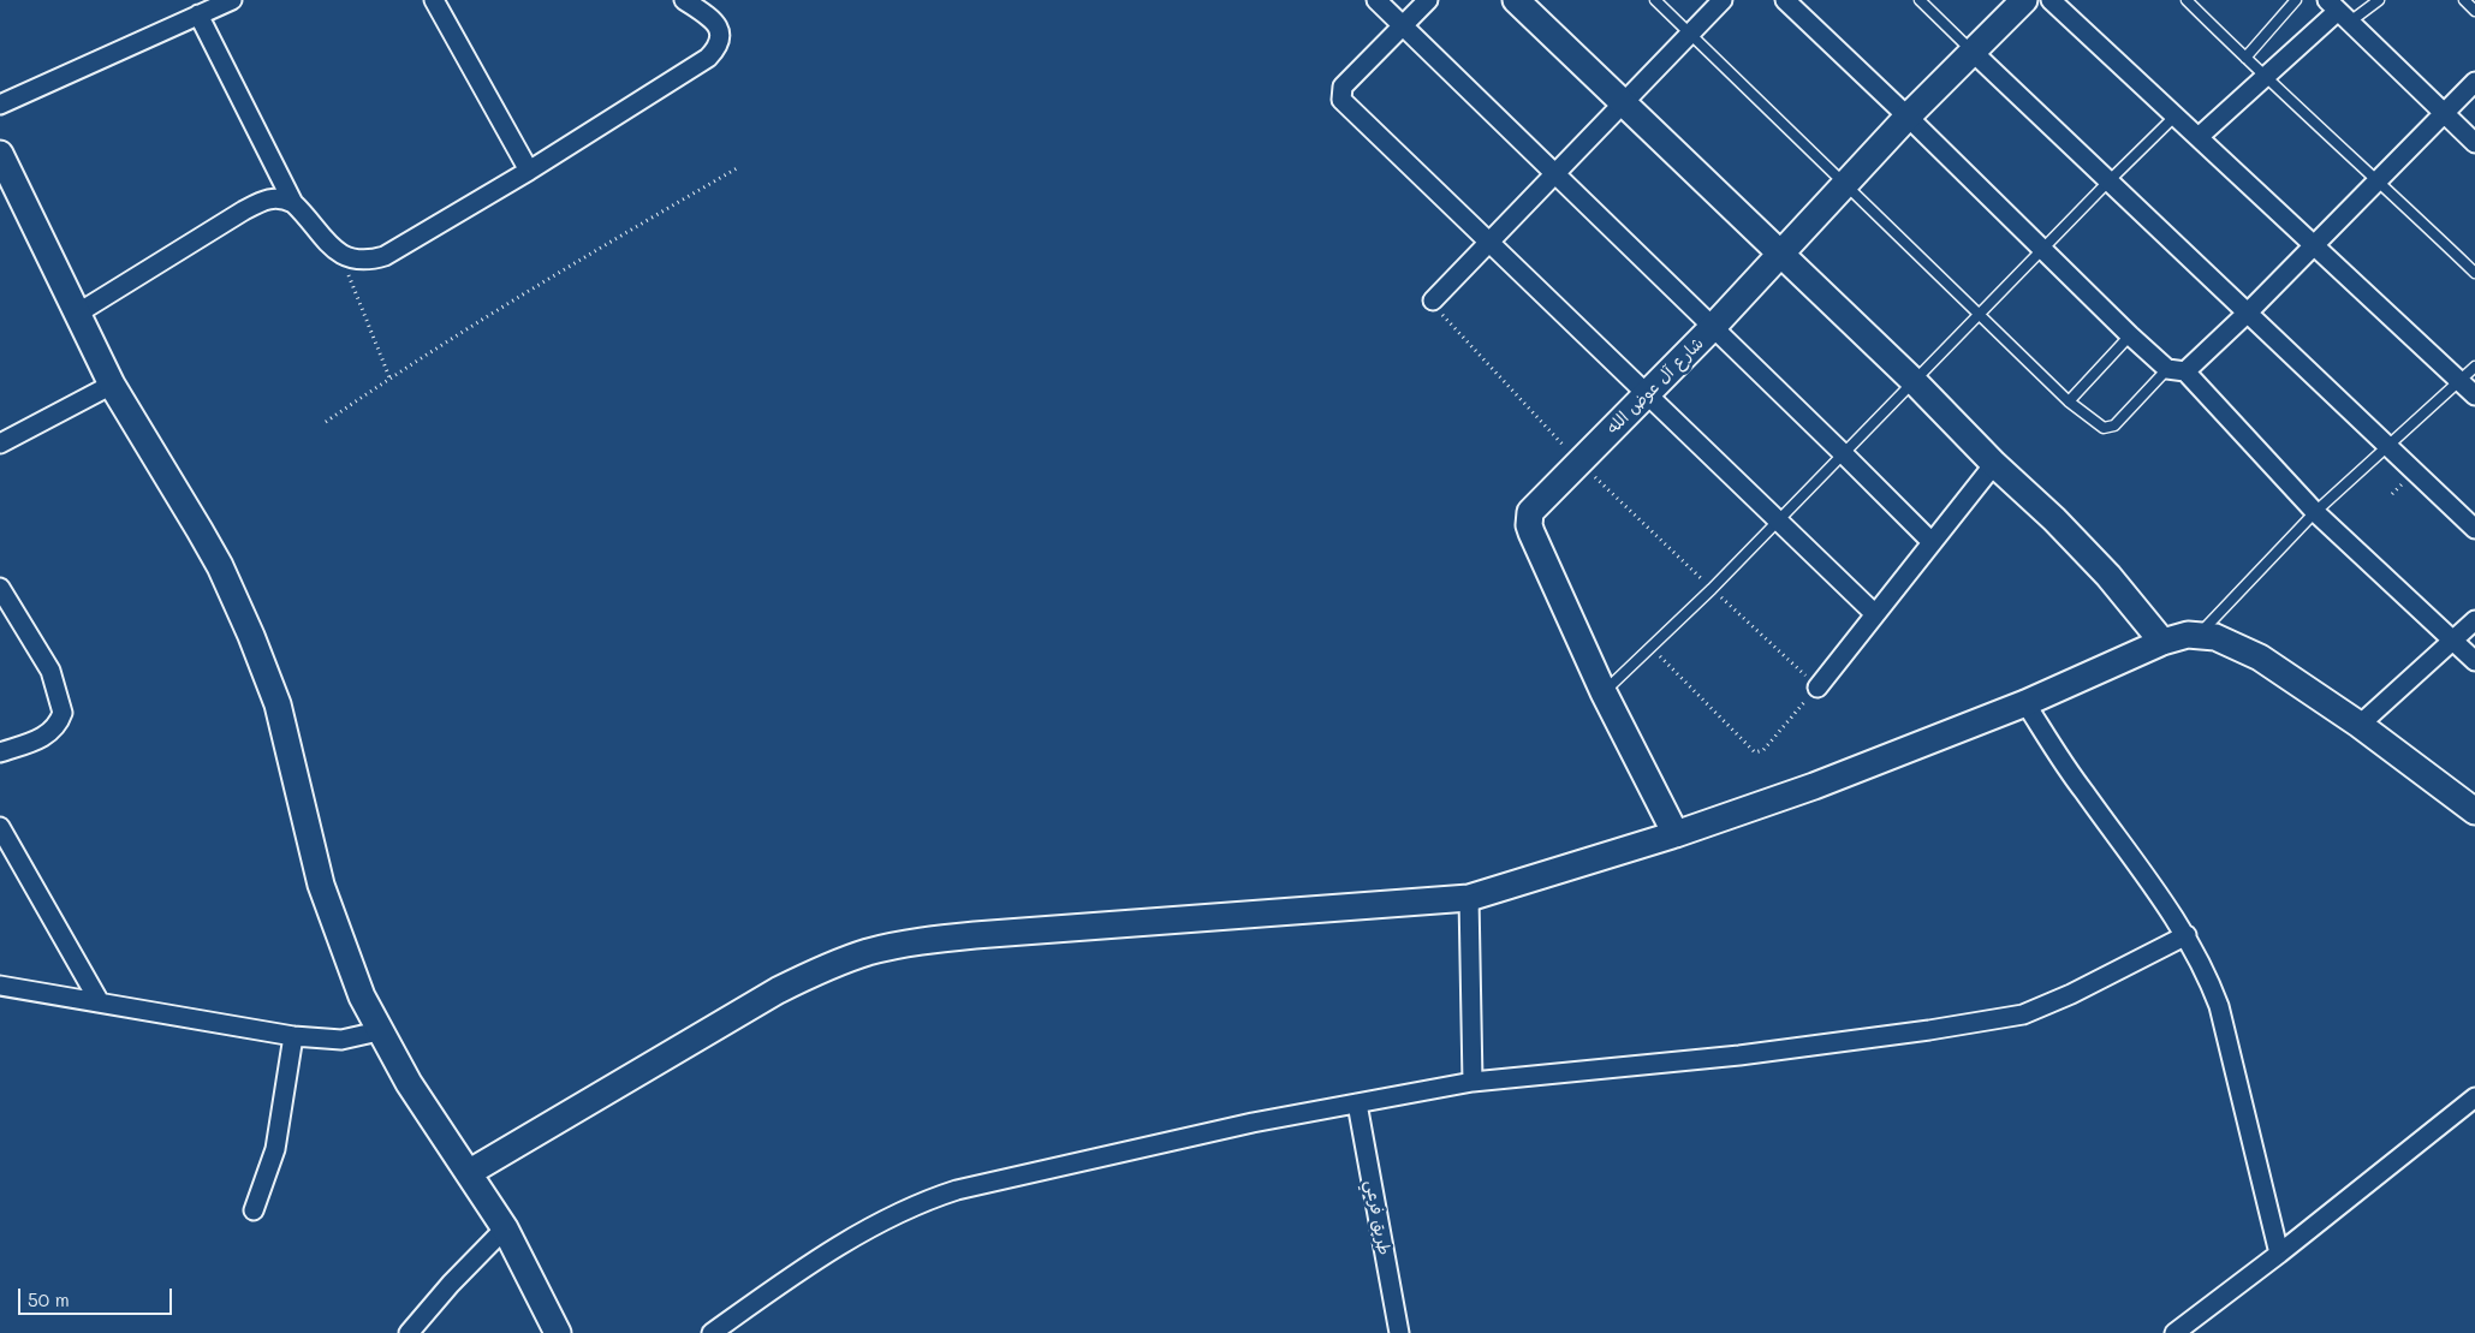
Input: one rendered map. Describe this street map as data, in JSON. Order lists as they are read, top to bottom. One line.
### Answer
{"streets":{"street":["شارع آل عوض الله","طريق فرعي"]},"scale_bar":"50 m"}
